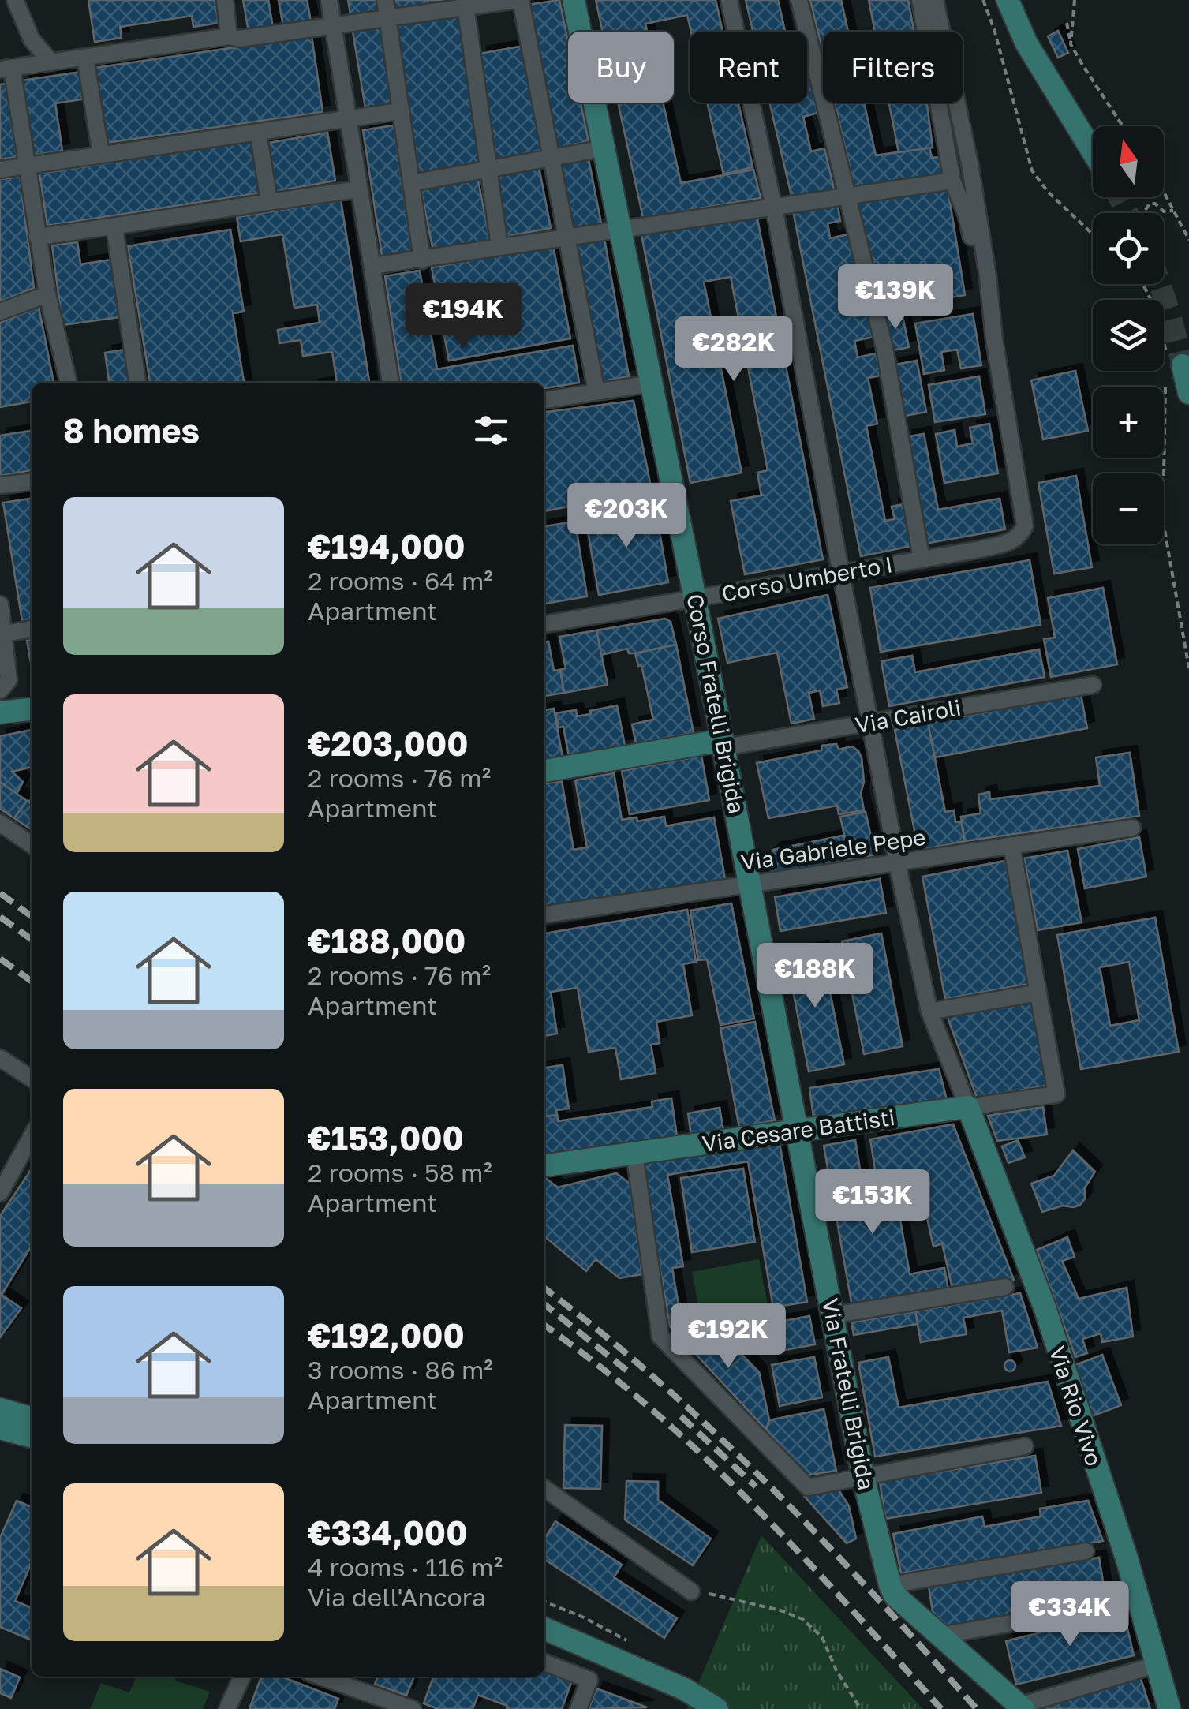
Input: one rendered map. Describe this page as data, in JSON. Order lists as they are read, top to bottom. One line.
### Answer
{"streets":{"street":["Corso Umberto I","Corso Fratelli Brigida","Via Cairoli","Via Gabriele Pepe","Via Cesare Battisti","Via Fratelli Brigida","Via Rio Vivo"]},"crossings":[["Corso Umberto I","Corso Fratelli Brigida"],["Corso Fratelli Brigida","Via Cairoli"],["Corso Fratelli Brigida","Via Gabriele Pepe"],["Corso Fratelli Brigida","Via Cesare Battisti"],["Corso Fratelli Brigida","Via Fratelli Brigida"],["Via Cesare Battisti","Via Fratelli Brigida"],["Via Cesare Battisti","Via Rio Vivo"]],"north":"top","page":{"chip":["Buy","Rent","Filters"],"map_buttons":["+","−"],"price":["€139K","€194K","€282K","€203K","€188K","€153K","€192K","€334K"],"heading":"8 homes","list":[{"name":"€194,000","note":"2 rooms · 64 m² · Apartment"},{"name":"€203,000","note":"2 rooms · 76 m² · Apartment"},{"name":"€188,000","note":"2 rooms · 76 m² · Apartment"},{"name":"€153,000","note":"2 rooms · 58 m² · Apartment"},{"name":"€192,000","note":"3 rooms · 86 m² · Apartment"},{"name":"€334,000","note":"4 rooms · 116 m² · Via dell'Ancora"}]}}
